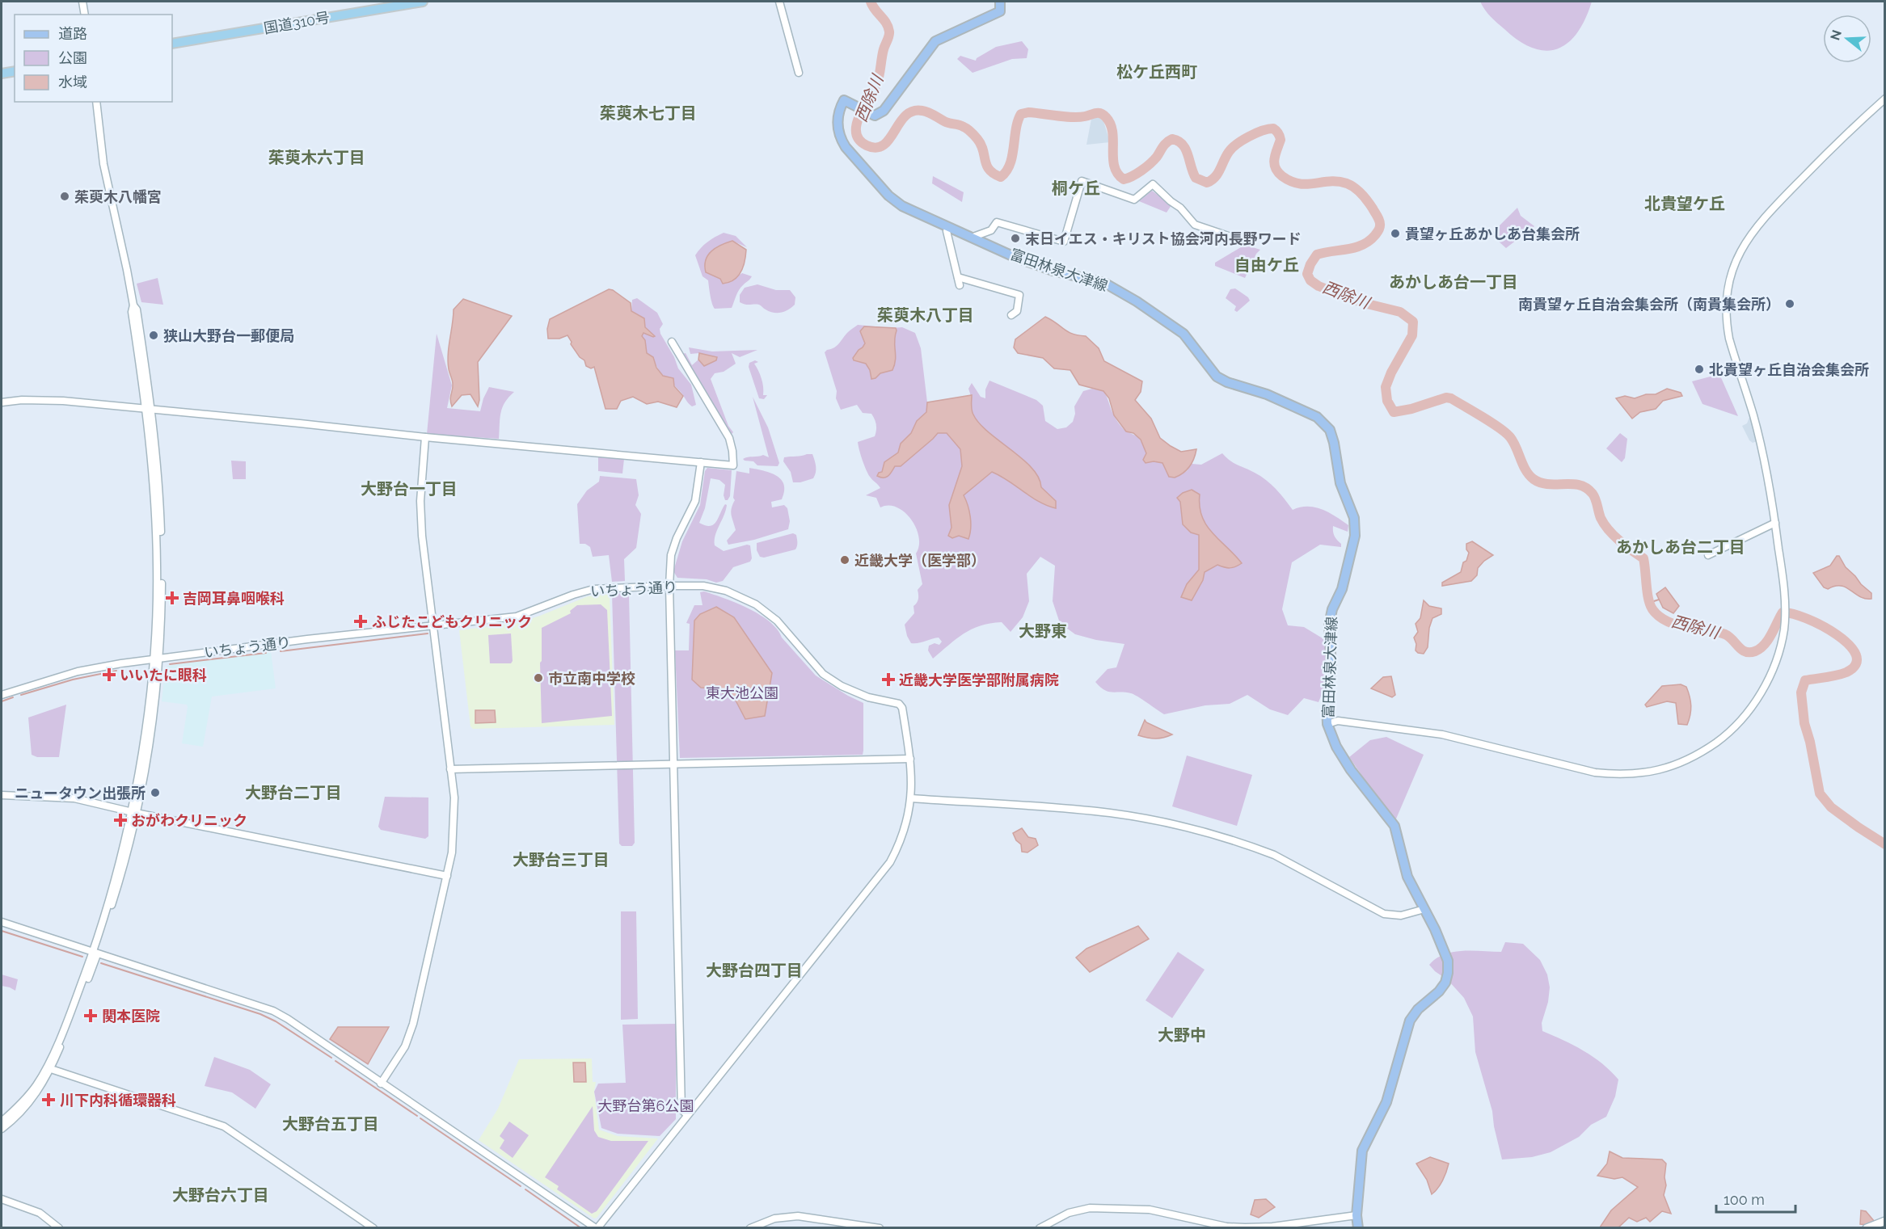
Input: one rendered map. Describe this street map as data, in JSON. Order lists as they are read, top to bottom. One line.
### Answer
{"streets":{"highway":["国道310号"],"main road":["富田林泉大津線"],"street":["いちょう通り"]},"districts":["松ケ丘西町","茱萸木七丁目","茱萸木六丁目","桐ケ丘","北貴望ケ丘","自由ケ丘","あかしあ台一丁目","茱萸木八丁目","大野台一丁目","あかしあ台二丁目","大野東","大野台二丁目","大野台三丁目","大野台四丁目","大野中","大野台五丁目","大野台六丁目"],"water":["西除川"],"parks":["東大池公園","大野台第6公園"],"places":{"other":["茱萸木八幡宮","貴望ヶ丘あかしあ台集会所","末日イエス・キリスト協会河内長野ワード","南貴望ヶ丘自治会集会所（南貴集会所）","狭山大野台一郵便局","北貴望ヶ丘自治会集会所","近畿大学（医学部）","市立南中学校","ニュータウン出張所"],"health":["吉岡耳鼻咽喉科","ふじたこどもクリニック","いいたに眼科","近畿大学医学部附属病院","おがわクリニック","関本医院","川下内科循環器科"]},"legend":["道路","公園","水域"],"scale_bar":"100 m","north":"left"}
